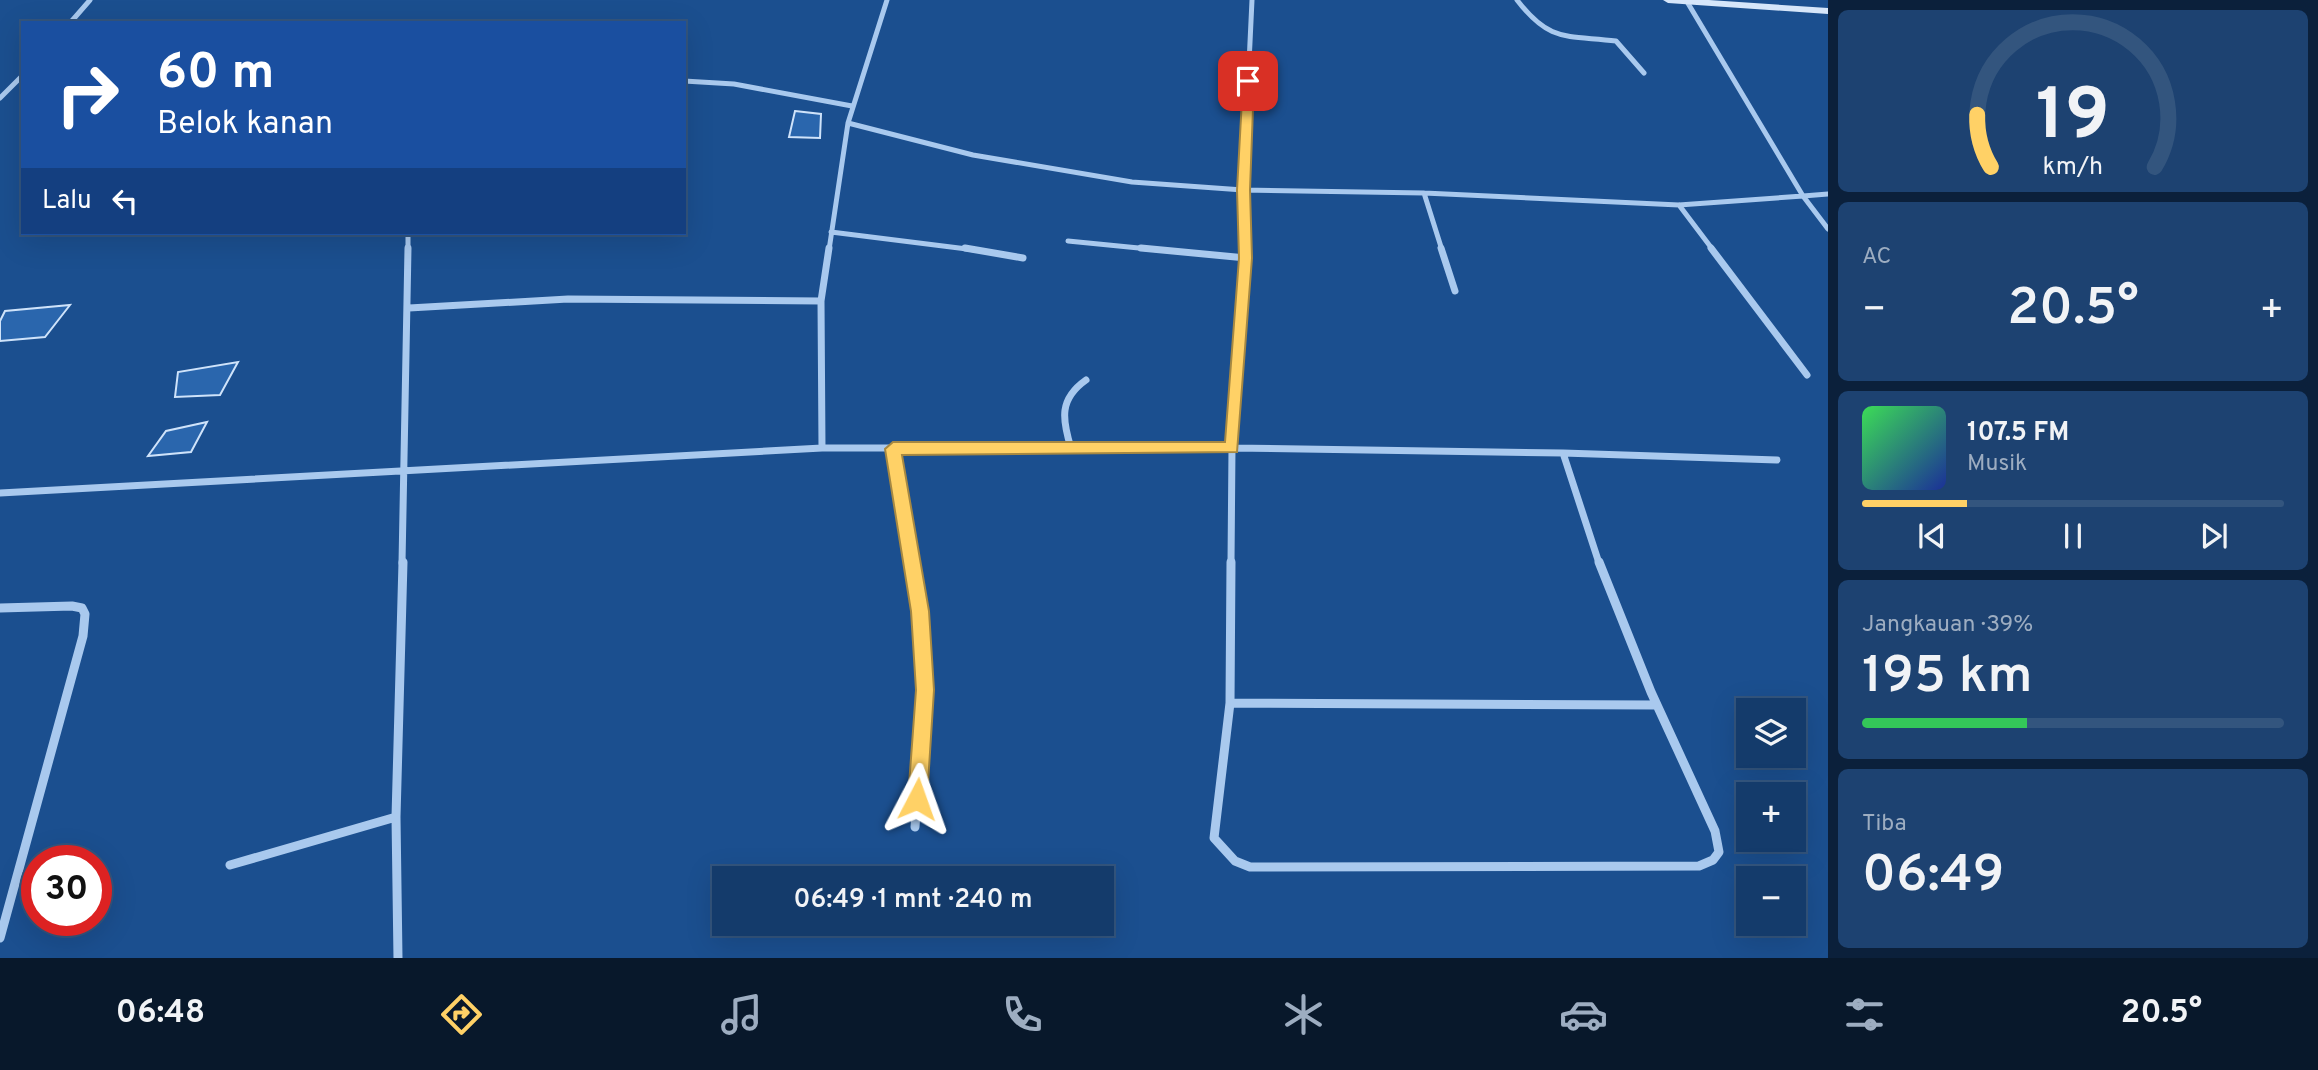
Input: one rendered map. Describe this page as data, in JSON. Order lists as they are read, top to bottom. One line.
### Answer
{"page":{"turn":["60 m","Belok kanan"],"then":"Lalu","tile":["AC",["Jangkauan · 39%","195 km"],["Tiba","06:49"]],"heat":["−","20.5°","+"],"song":["107.5 FM","Musik"],"map_buttons":["+","−"],"limit":"30","trip":"06:49 · 1 mnt · 240 m","tabs":["06:48","20.5°"],"gauge":["19","km/h"]}}
